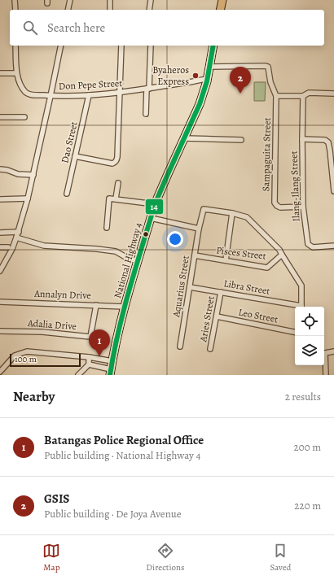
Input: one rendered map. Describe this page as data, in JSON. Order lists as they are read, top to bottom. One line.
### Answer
{"streets":{"main road":["National Highway 4"],"street":["Don Pepe Street","Dao Street","Sampaguita Street","Ilang-Ilang Street","Pisces Street","Aquarius Street","Libra Street","Annalyn Drive","Leo Street","Aries Street","Adalia Drive"]},"crossings":[["Don Pepe Street","Dao Street"],["Don Pepe Street","National Highway 4"],["Sampaguita Street","Ilang-Ilang Street"],["Pisces Street","Aquarius Street"],["National Highway 4","Annalyn Drive"],["Aquarius Street","Libra Street"],["Libra Street","Aries Street"],["Annalyn Drive","Adalia Drive"],["Leo Street","Aries Street"]],"places":["Byaheros Express"],"lines":["transit line 14"],"scale_bar":"100 m","page":{"search":"Search here","pins":["2","1"],"scale":"100 m","heading":["Nearby","2 results"],"list":[{"mark":"1","name":"Batangas Police Regional Office","note":"Public building · National Highway 4","value":"200 m"},{"mark":"2","name":"GSIS","note":"Public building · De Joya Avenue","value":"220 m"}],"nav":["Map","Directions","Saved"]}}
